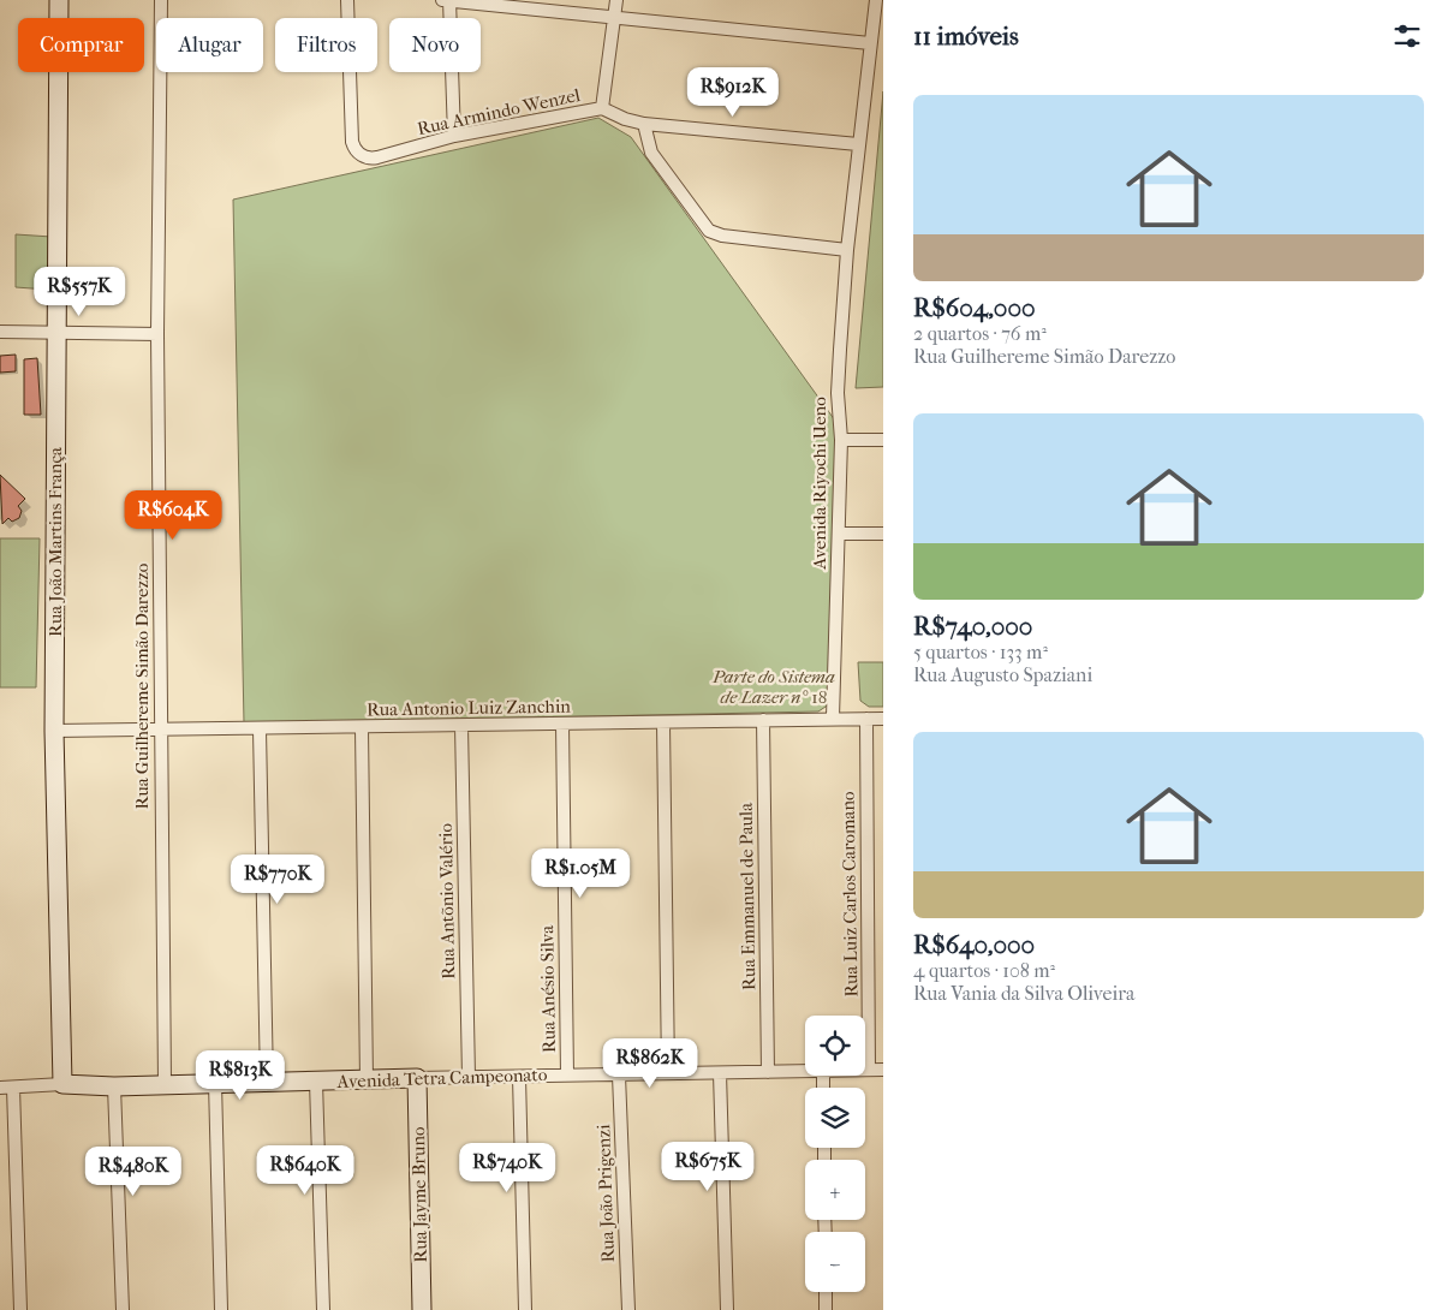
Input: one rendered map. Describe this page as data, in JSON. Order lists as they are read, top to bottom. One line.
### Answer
{"streets":{"main road":["Rua João Martins França","Avenida Tetra Campeonato","Rua Jayme Bruno"],"street":["Rua Armindo Wenzel","Avenida Riyochi Ueno","Rua Guilhereme Simão Darezzo","Rua Antonio Luiz Zanchin","Rua Luiz Carlos Caromano","Rua Emmanuel de Paula","Rua Antõnio Valério","Rua Anésio Silva","Rua João Prigenzi"]},"crossings":[["Rua Armindo Wenzel","Avenida Riyochi Ueno"],["Avenida Riyochi Ueno","Rua Antonio Luiz Zanchin"],["Rua João Martins França","Rua Antonio Luiz Zanchin"],["Rua João Martins França","Avenida Tetra Campeonato"],["Rua Guilhereme Simão Darezzo","Rua Antonio Luiz Zanchin"],["Rua Guilhereme Simão Darezzo","Avenida Tetra Campeonato"],["Rua Antonio Luiz Zanchin","Rua Luiz Carlos Caromano"],["Rua Antonio Luiz Zanchin","Rua Emmanuel de Paula"],["Rua Antonio Luiz Zanchin","Rua Antõnio Valério"],["Rua Antonio Luiz Zanchin","Rua Anésio Silva"],["Rua Luiz Carlos Caromano","Avenida Tetra Campeonato"],["Rua Emmanuel de Paula","Avenida Tetra Campeonato"],["Rua Antõnio Valério","Avenida Tetra Campeonato"],["Rua Anésio Silva","Avenida Tetra Campeonato"],["Avenida Tetra Campeonato","Rua João Prigenzi"],["Avenida Tetra Campeonato","Rua Jayme Bruno"]],"parks":["Parte do Sistema de Lazer nº 18"],"page":{"heading":"11 imóveis","chip":["Comprar","Alugar","Filtros","Novo"],"price":["R$912K","R$557K","R$604K","R$1.05M","R$770K","R$862K","R$813K","R$675K","R$740K","R$640K","R$480K"],"list":[{"name":"R$604,000","note":"2 quartos · 76 m² · Rua Guilhereme Simão Darezzo"},{"name":"R$740,000","note":"5 quartos · 133 m² · Rua Augusto Spaziani"},{"name":"R$640,000","note":"4 quartos · 108 m² · Rua Vania da Silva Oliveira"}],"map_buttons":["+","−"]}}
